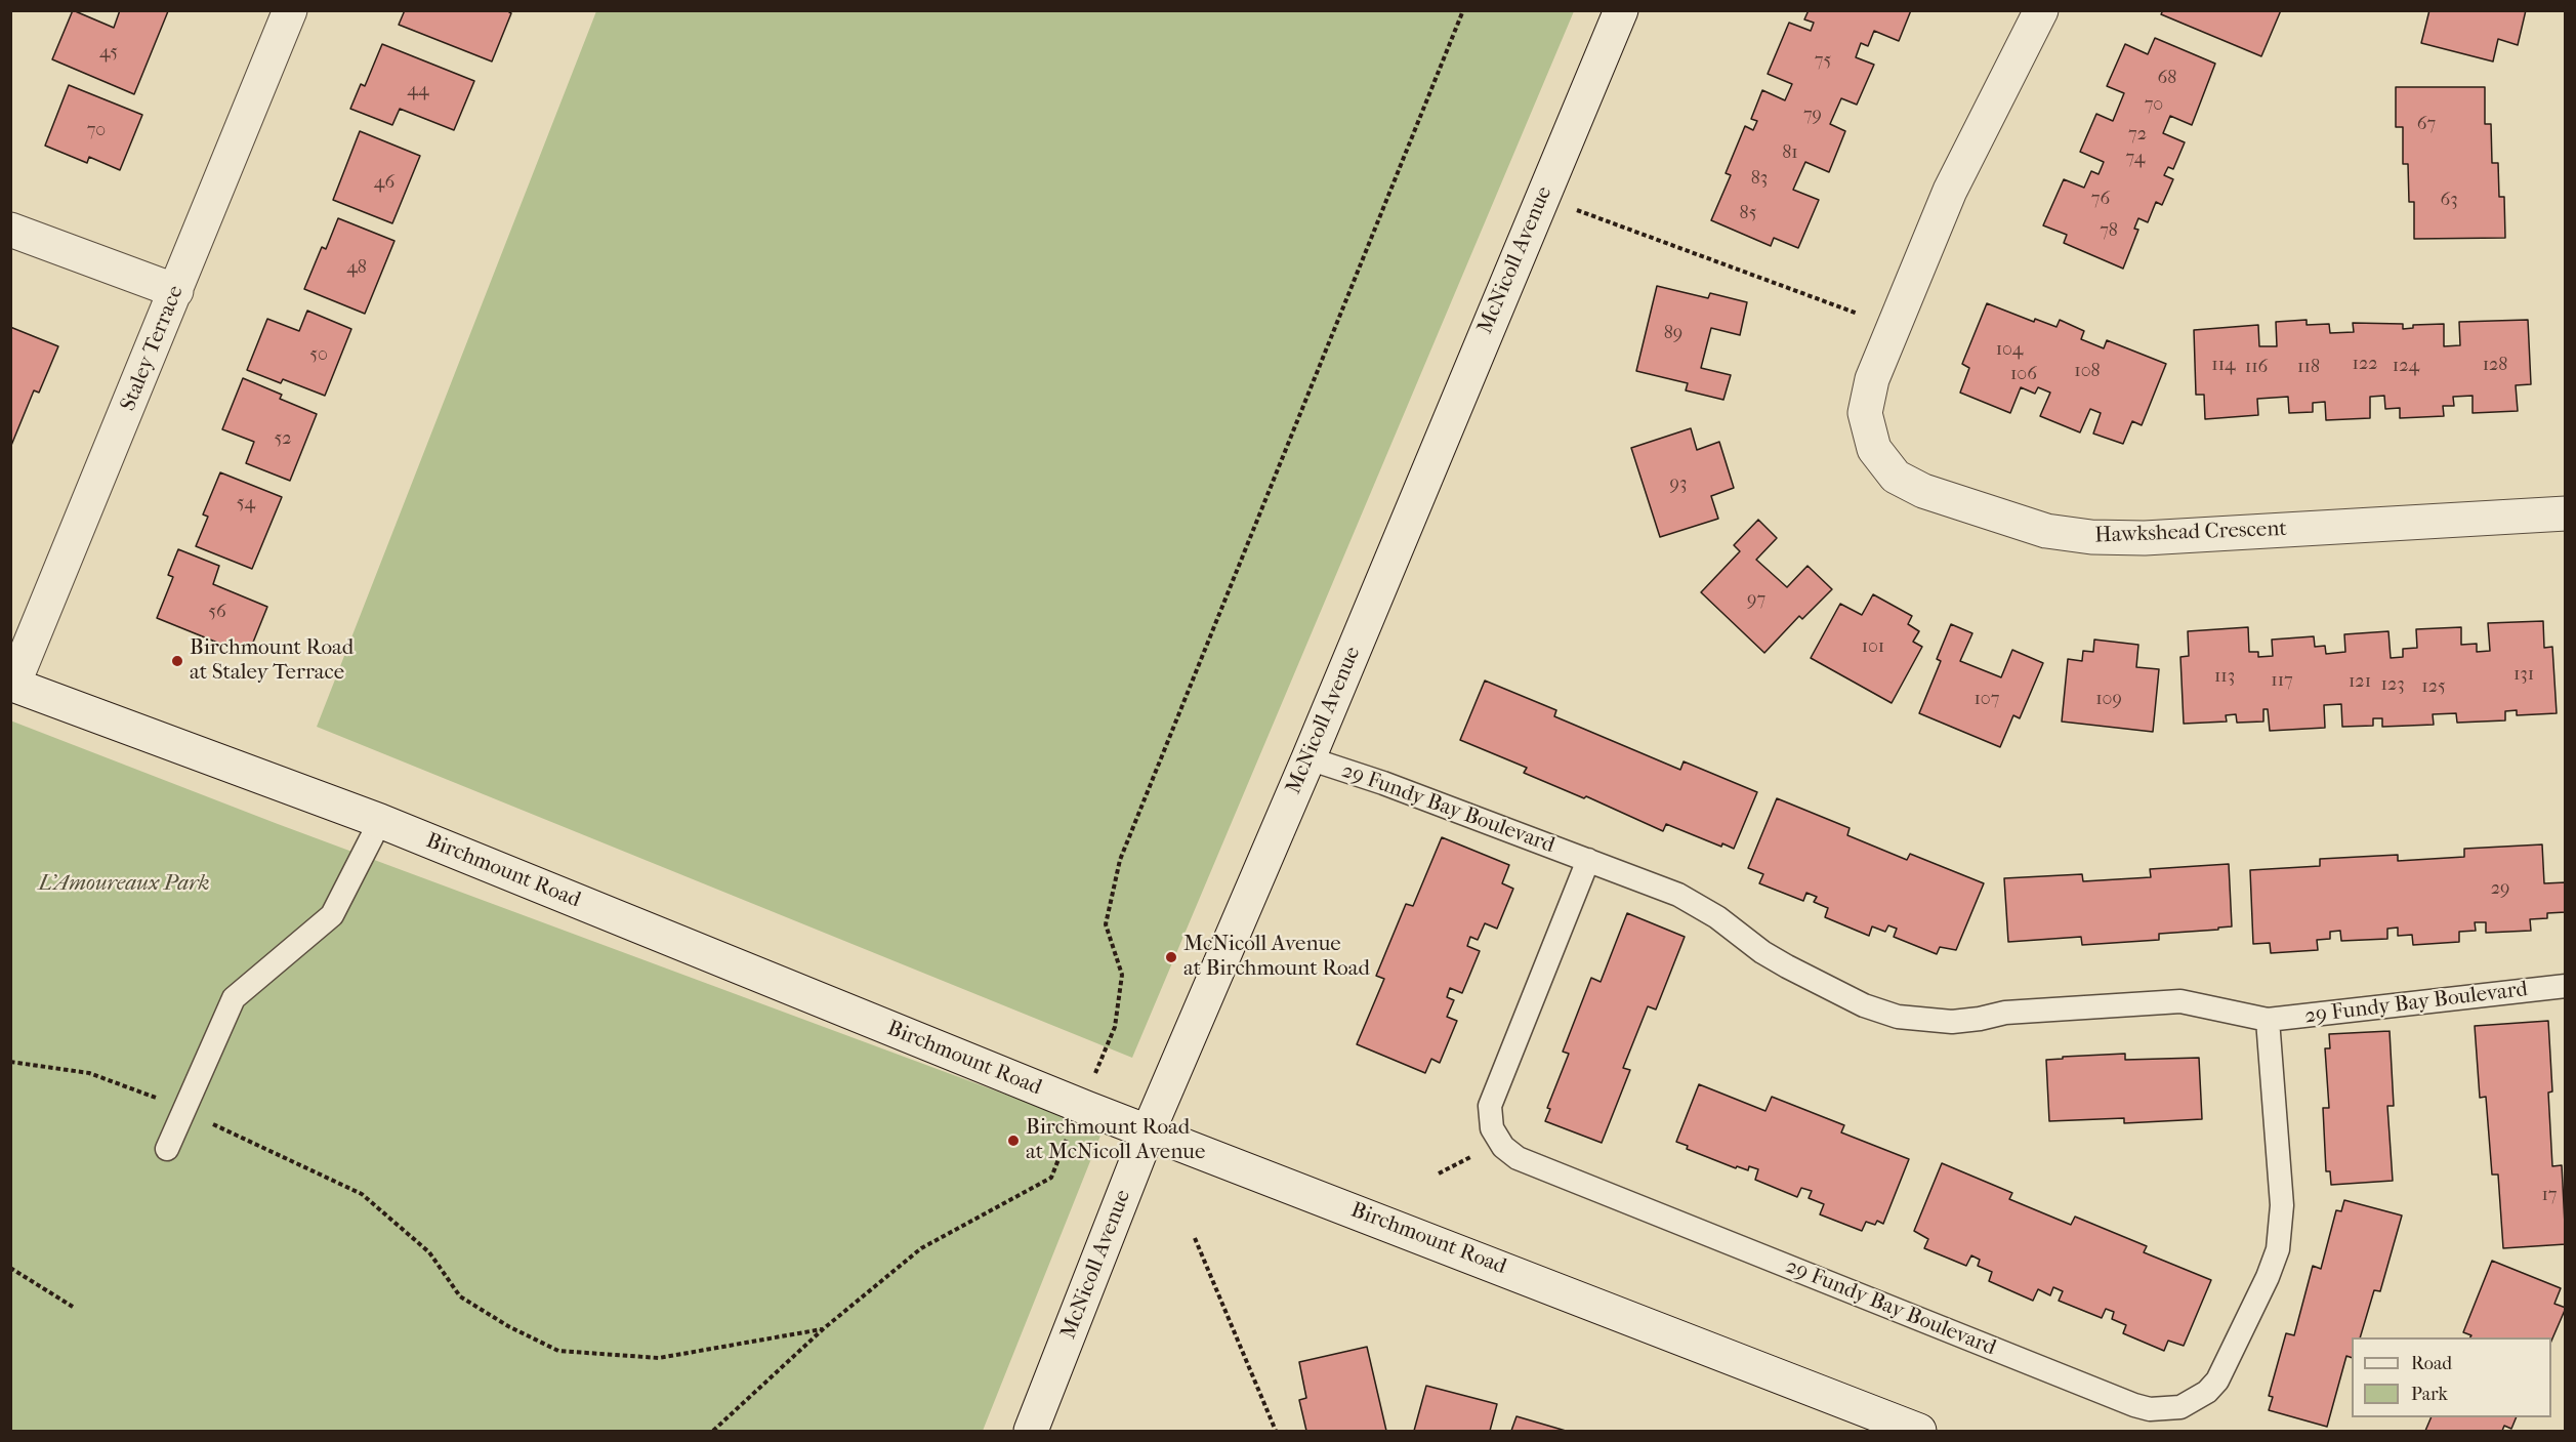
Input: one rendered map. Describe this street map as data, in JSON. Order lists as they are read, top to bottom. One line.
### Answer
{"streets":{"main road":["McNicoll Avenue","Staley Terrace","Hawkshead Crescent","Birchmount Road"],"lane":["29 Fundy Bay Boulevard"]},"crossings":[["McNicoll Avenue","29 Fundy Bay Boulevard"],["McNicoll Avenue","Birchmount Road"],["Staley Terrace","Birchmount Road"]],"parks":["L'Amoureaux Park"],"places":["Birchmount Road at Staley Terrace","McNicoll Avenue at Birchmount Road","Birchmount Road at McNicoll Avenue"],"house_numbers":["45","75","68","44","70","79","67","70","72","81","74","83","46","76","63","85","78","48","89","104","50","122","114","128","124","116","118","108","106","52","93","54","97","56","101","131","113","117","121","123","125","107","109","29","17"],"legend":["Road","Park"]}
